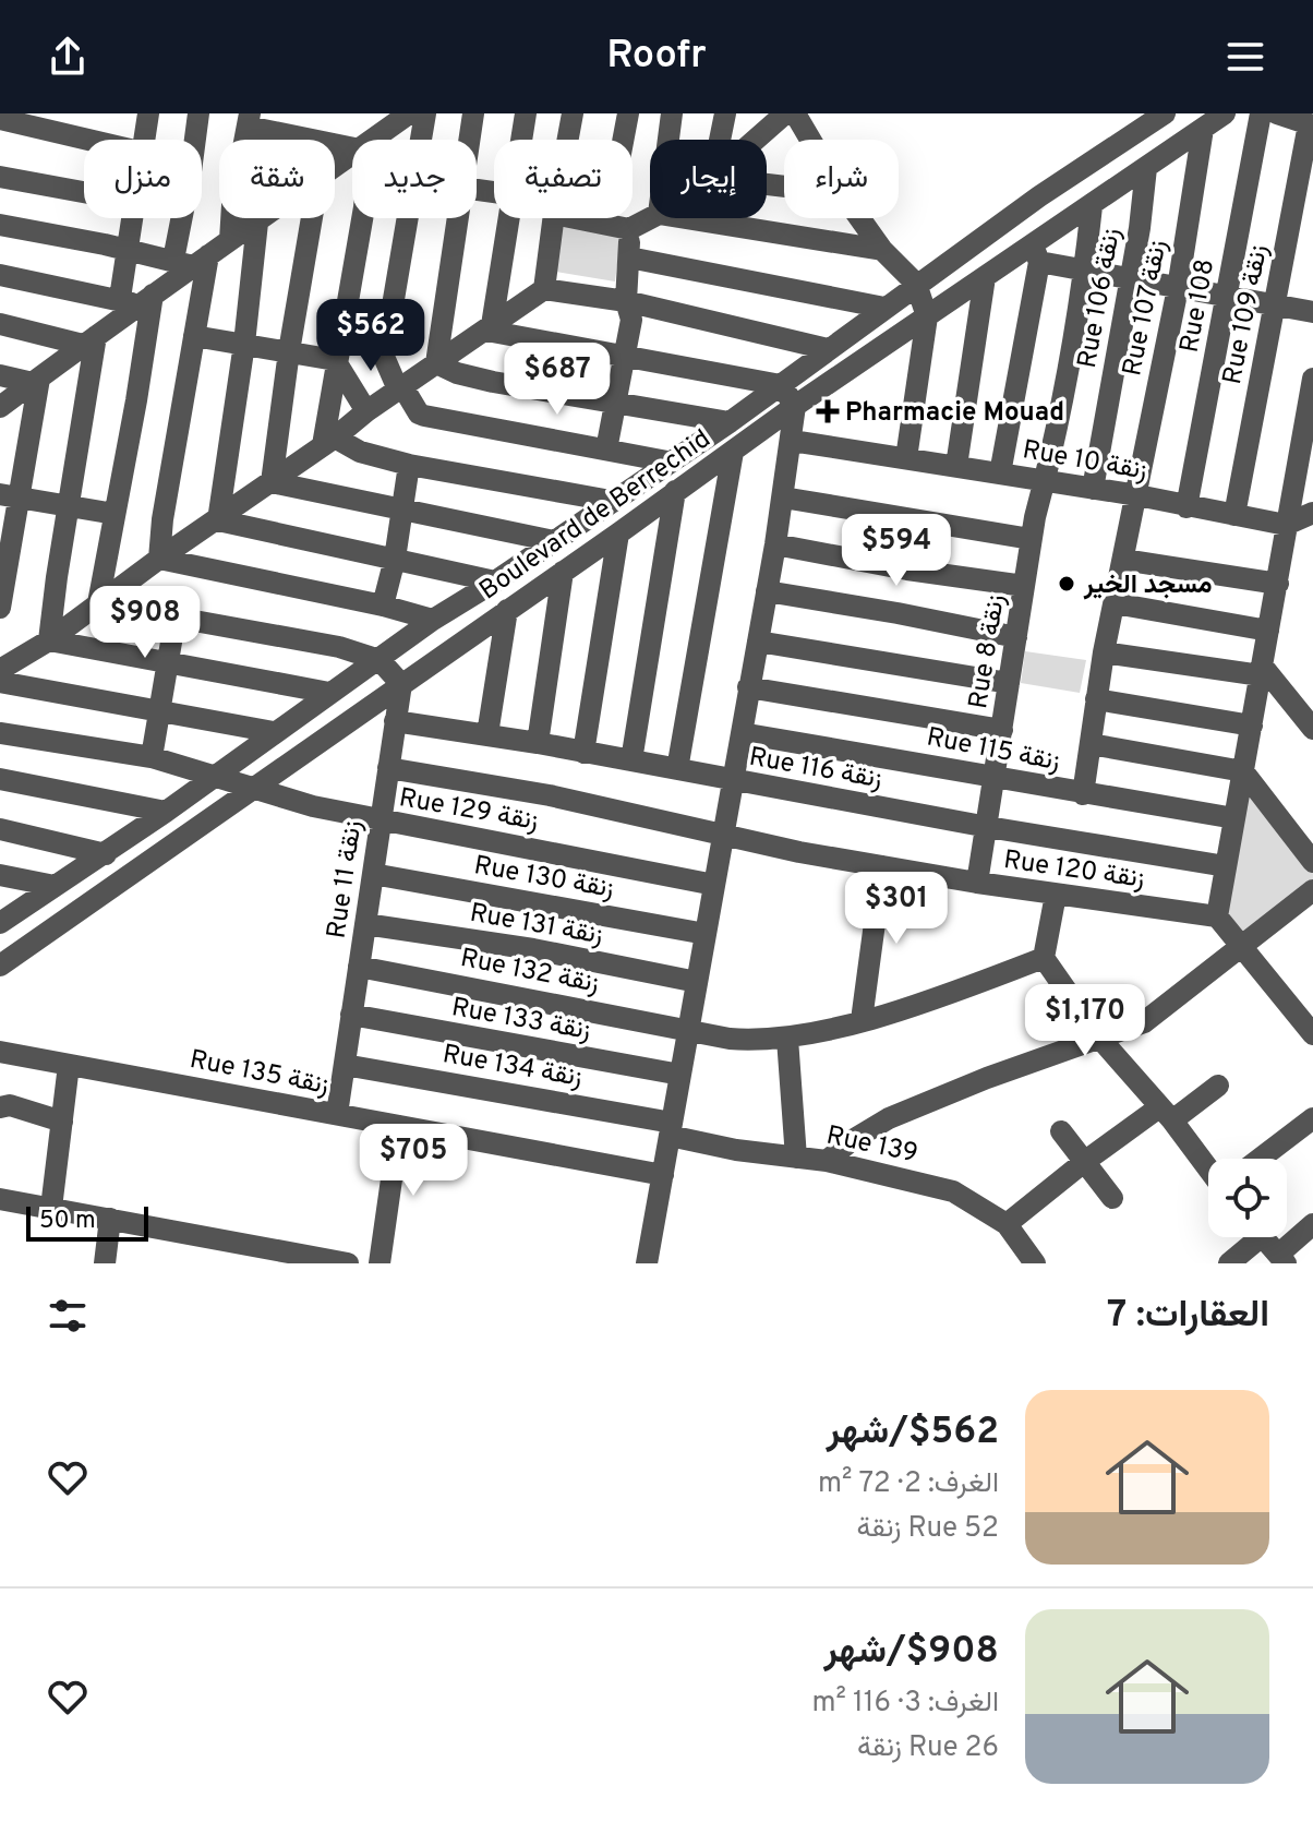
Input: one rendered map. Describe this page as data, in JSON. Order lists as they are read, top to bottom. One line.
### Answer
{"streets":{"street":["Rue 106 زنقة","Rue 108","Rue 107 زنقة","Rue 109 زنقة","Rue 10 زنقة","Boulevard de Berrechid","Rue 8 زنقة","Rue 115 زنقة","Rue 116 زنقة","Rue 129 زنقة","Rue 120 زنقة","Rue 130 زنقة","Rue 11 زنقة","Rue 131 زنقة","Rue 132 زنقة","Rue 133 زنقة","Rue 134 زنقة","Rue 135 زنقة","Rue 139"]},"crossings":[["Rue 106 زنقة","Rue 10 زنقة"],["Rue 106 زنقة","Boulevard de Berrechid"],["Rue 108","Rue 10 زنقة"],["Rue 107 زنقة","Rue 10 زنقة"],["Rue 107 زنقة","Boulevard de Berrechid"],["Rue 107 زنقة","Rue 115 زنقة"],["Rue 109 زنقة","Rue 10 زنقة"],["Rue 10 زنقة","Rue 8 زنقة"],["Boulevard de Berrechid","Rue 8 زنقة"],["Boulevard de Berrechid","Rue 129 زنقة"],["Boulevard de Berrechid","Rue 11 زنقة"],["Rue 8 زنقة","Rue 115 زنقة"],["Rue 8 زنقة","Rue 116 زنقة"],["Rue 8 زنقة","Rue 120 زنقة"],["Rue 116 زنقة","Rue 11 زنقة"],["Rue 129 زنقة","Rue 11 زنقة"],["Rue 120 زنقة","Rue 11 زنقة"],["Rue 130 زنقة","Rue 11 زنقة"],["Rue 11 زنقة","Rue 131 زنقة"],["Rue 11 زنقة","Rue 132 زنقة"],["Rue 11 زنقة","Rue 133 زنقة"],["Rue 11 زنقة","Rue 134 زنقة"],["Rue 11 زنقة","Rue 135 زنقة"],["Rue 134 زنقة","Rue 139"]],"places":{"health":["Pharmacie Mouad"],"other":["مسجد الخير"]},"scale_bar":"50 m","page":{"header":"Roofr","chip":["شراء","إيجار","تصفية","جديد","شقة","منزل"],"price":["$562","$687","$594","$908","$301","$1,170","$705"],"scale":"50 m","heading":"العقارات: 7","list":[{"name":"$562/شهر","note":"الغرف: 2 · 72 m² · Rue 52 زنقة"},{"name":"$908/شهر","note":"الغرف: 3 · 116 m² · Rue 26 زنقة"}]}}
